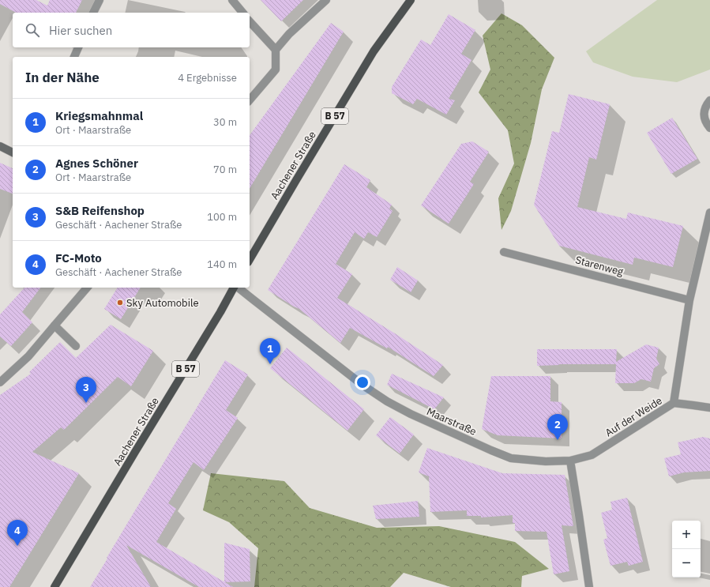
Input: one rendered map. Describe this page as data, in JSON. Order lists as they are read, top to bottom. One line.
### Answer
{"streets":{"main road":["B 57","Aachener Straße"],"street":["Starenweg","Auf der Weide","Maarstraße"]},"crossings":[["Auf der Weide","Maarstraße"]],"places":["Sky Automobile"],"page":{"search":"Hier suchen","heading":["In der Nähe","4 Ergebnisse"],"list":[{"mark":"1","name":"Kriegsmahnmal","note":"Ort · Maarstraße","value":"30 m"},{"mark":"2","name":"Agnes Schöner","note":"Ort · Maarstraße","value":"70 m"},{"mark":"3","name":"S&B Reifenshop","note":"Geschäft · Aachener Straße","value":"100 m"},{"mark":"4","name":"FC-Moto","note":"Geschäft · Aachener Straße","value":"140 m"}],"pins":["1","3","2","4"],"map_buttons":["+","−"]}}
